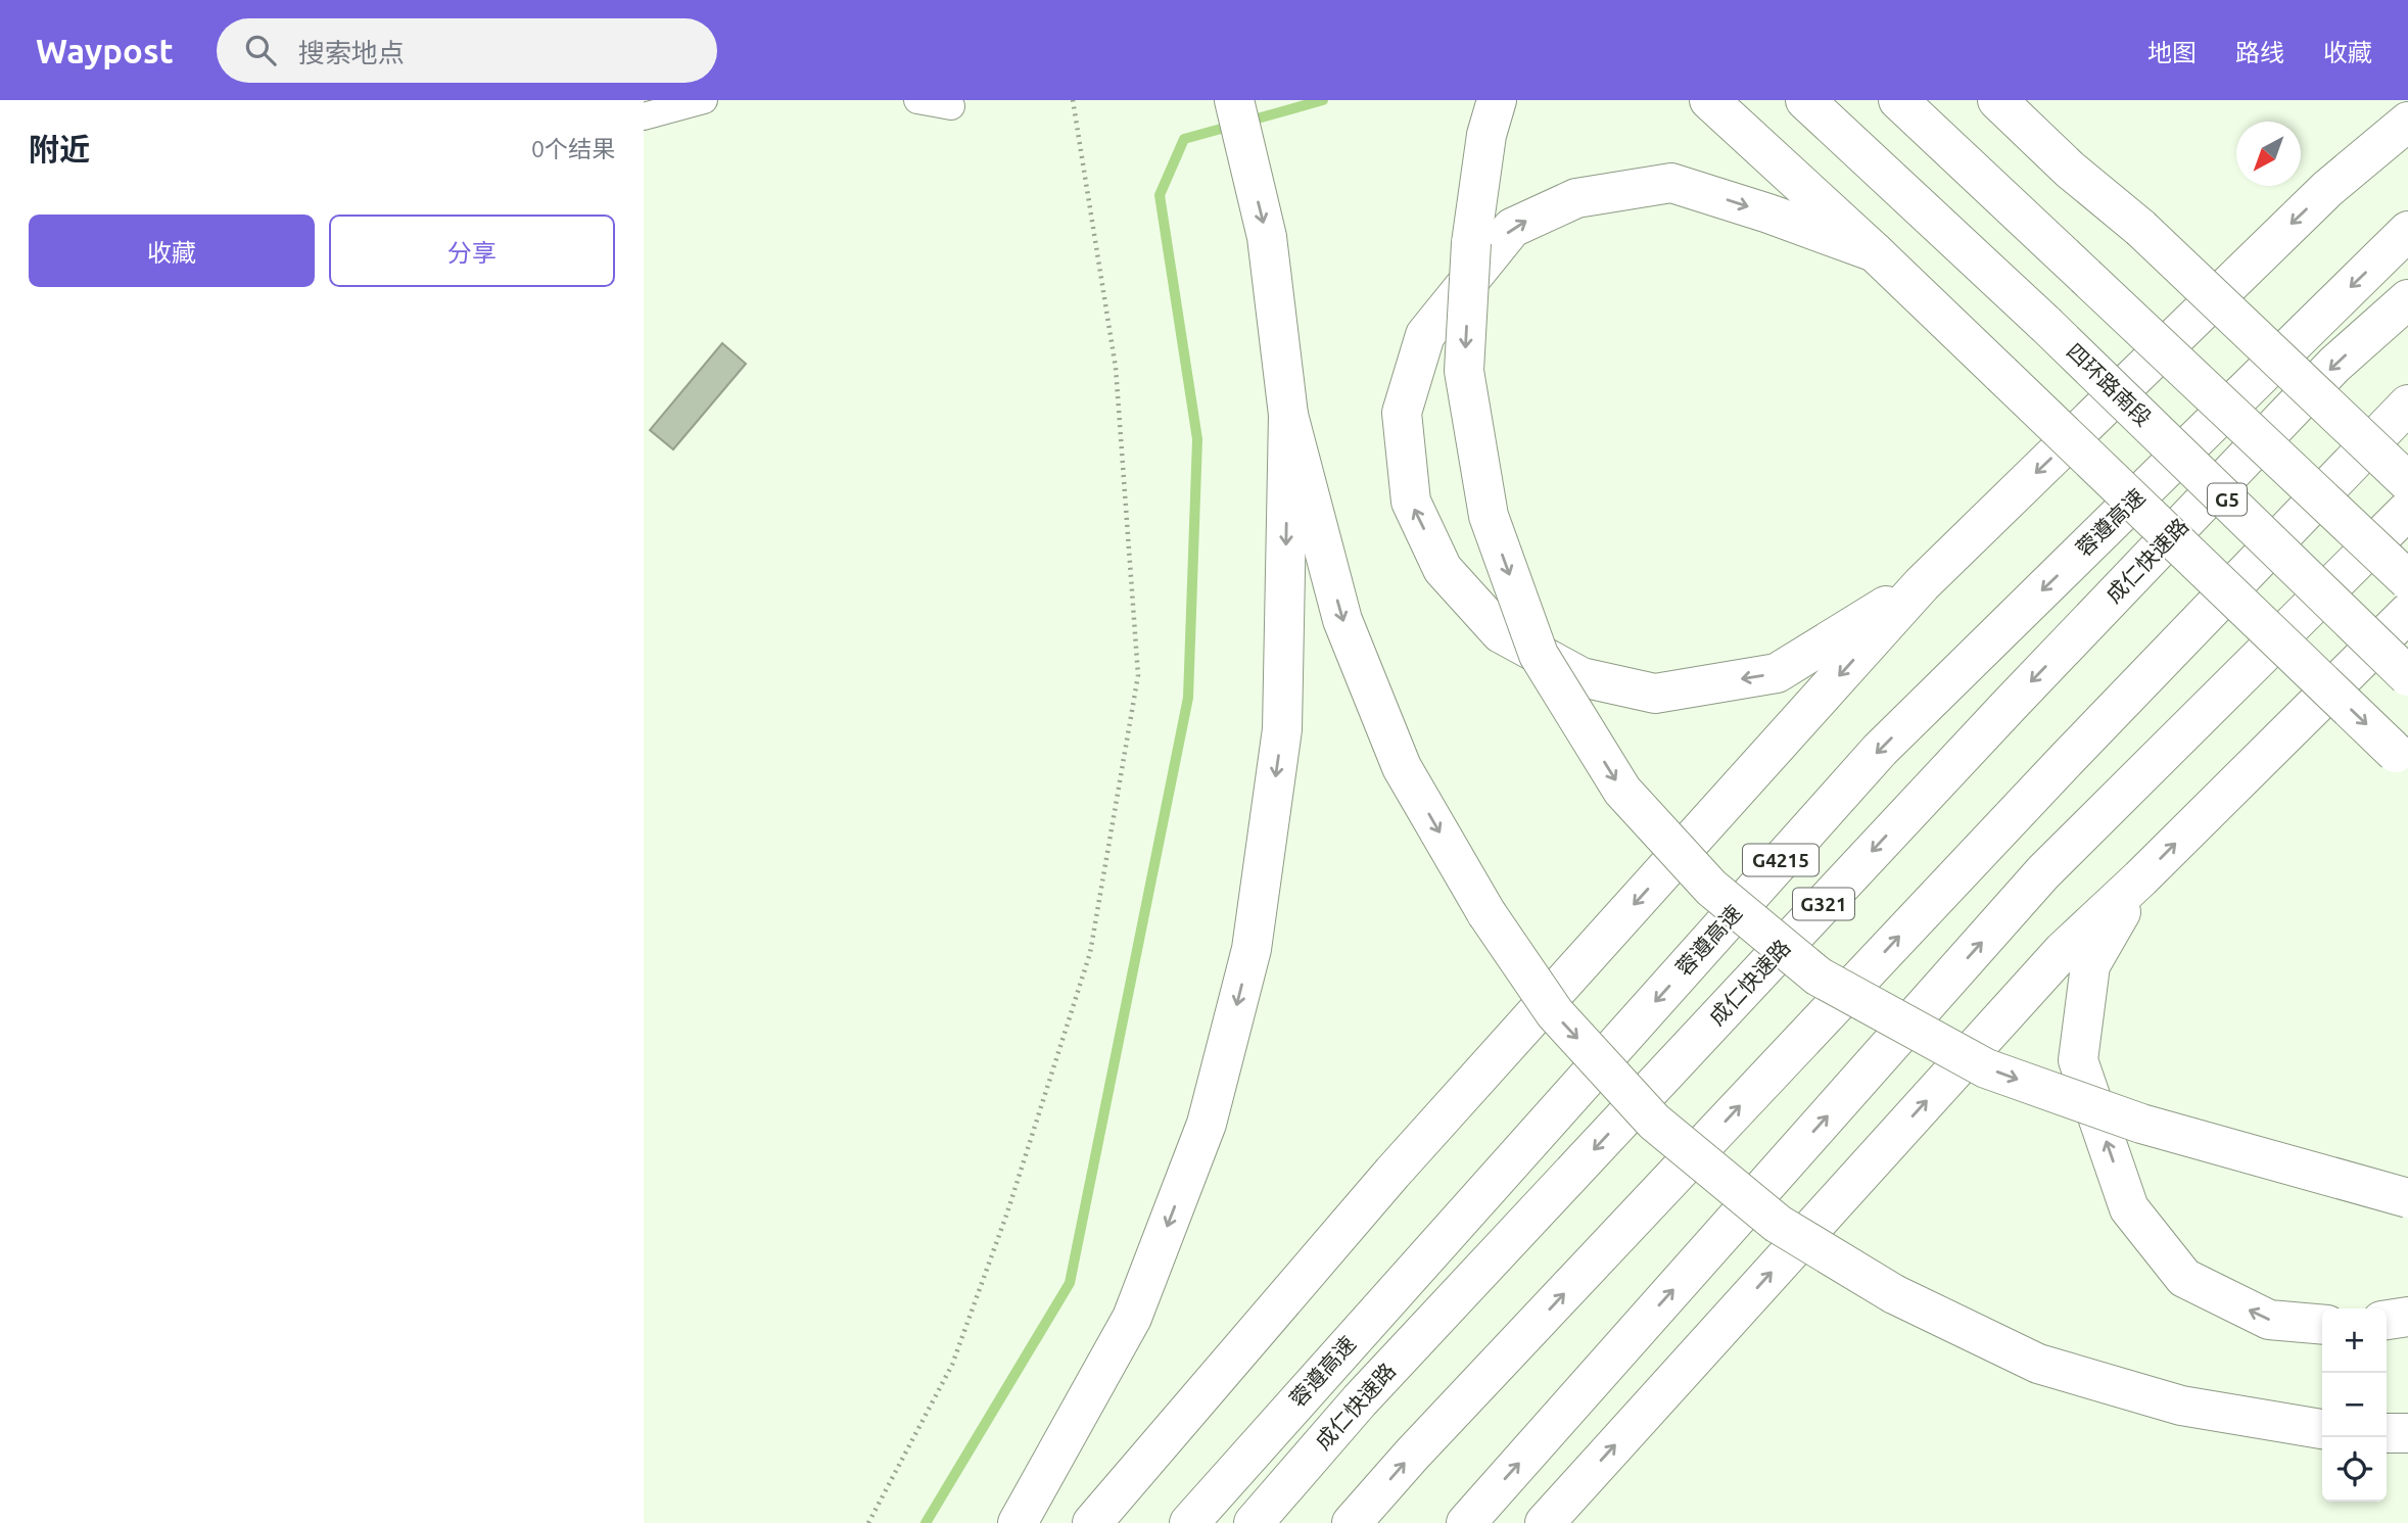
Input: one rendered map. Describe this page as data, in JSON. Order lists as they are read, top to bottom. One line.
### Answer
{"streets":{"highway":["四环路南段","G5","蓉遵高速","成仁快速路","G4215","G321"]},"north":"bottom left","page":{"header":"Waypost","search":"搜索地点","nav":["地图","路线","收藏"],"heading":["附近","0个结果"],"buttons":["收藏","分享"],"map_buttons":["+","−"]}}
